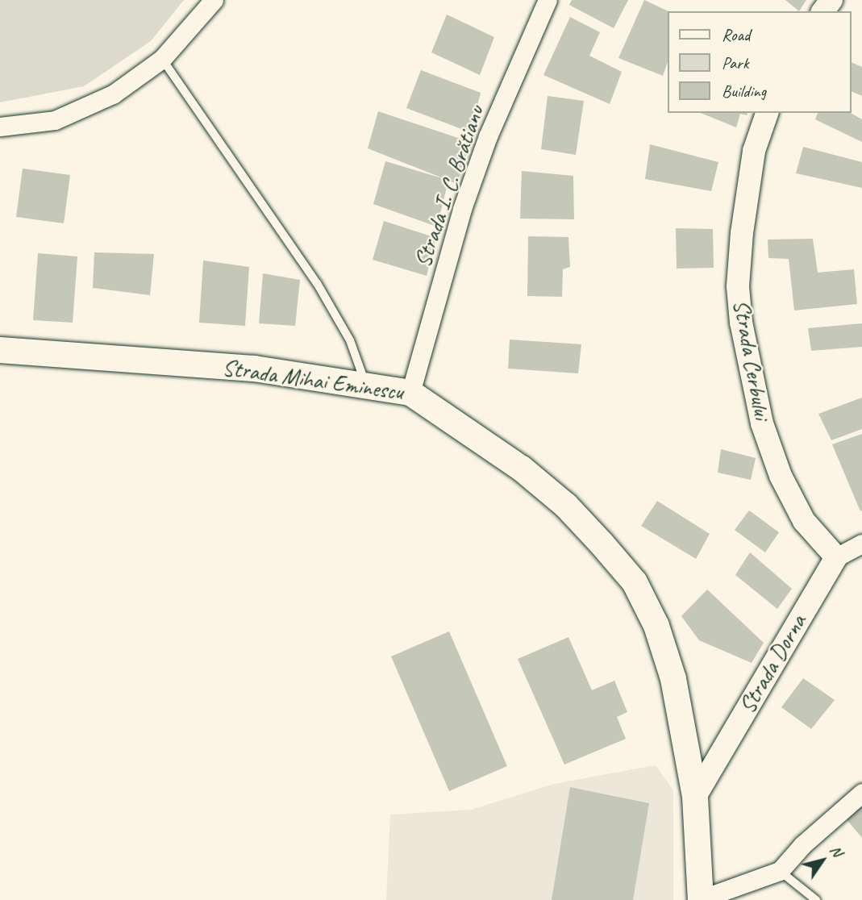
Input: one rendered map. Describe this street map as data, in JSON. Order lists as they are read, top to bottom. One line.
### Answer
{"streets":{"main road":["Strada Mihai Eminescu"],"street":["Strada I. C. Brătianu","Strada Cerbului","Strada Dorna"]},"crossings":[["Strada I. C. Brătianu","Strada Mihai Eminescu"],["Strada Cerbului","Strada Dorna"],["Strada Mihai Eminescu","Strada Dorna"]],"legend":["Road","Park","Building"],"north":"top right"}
